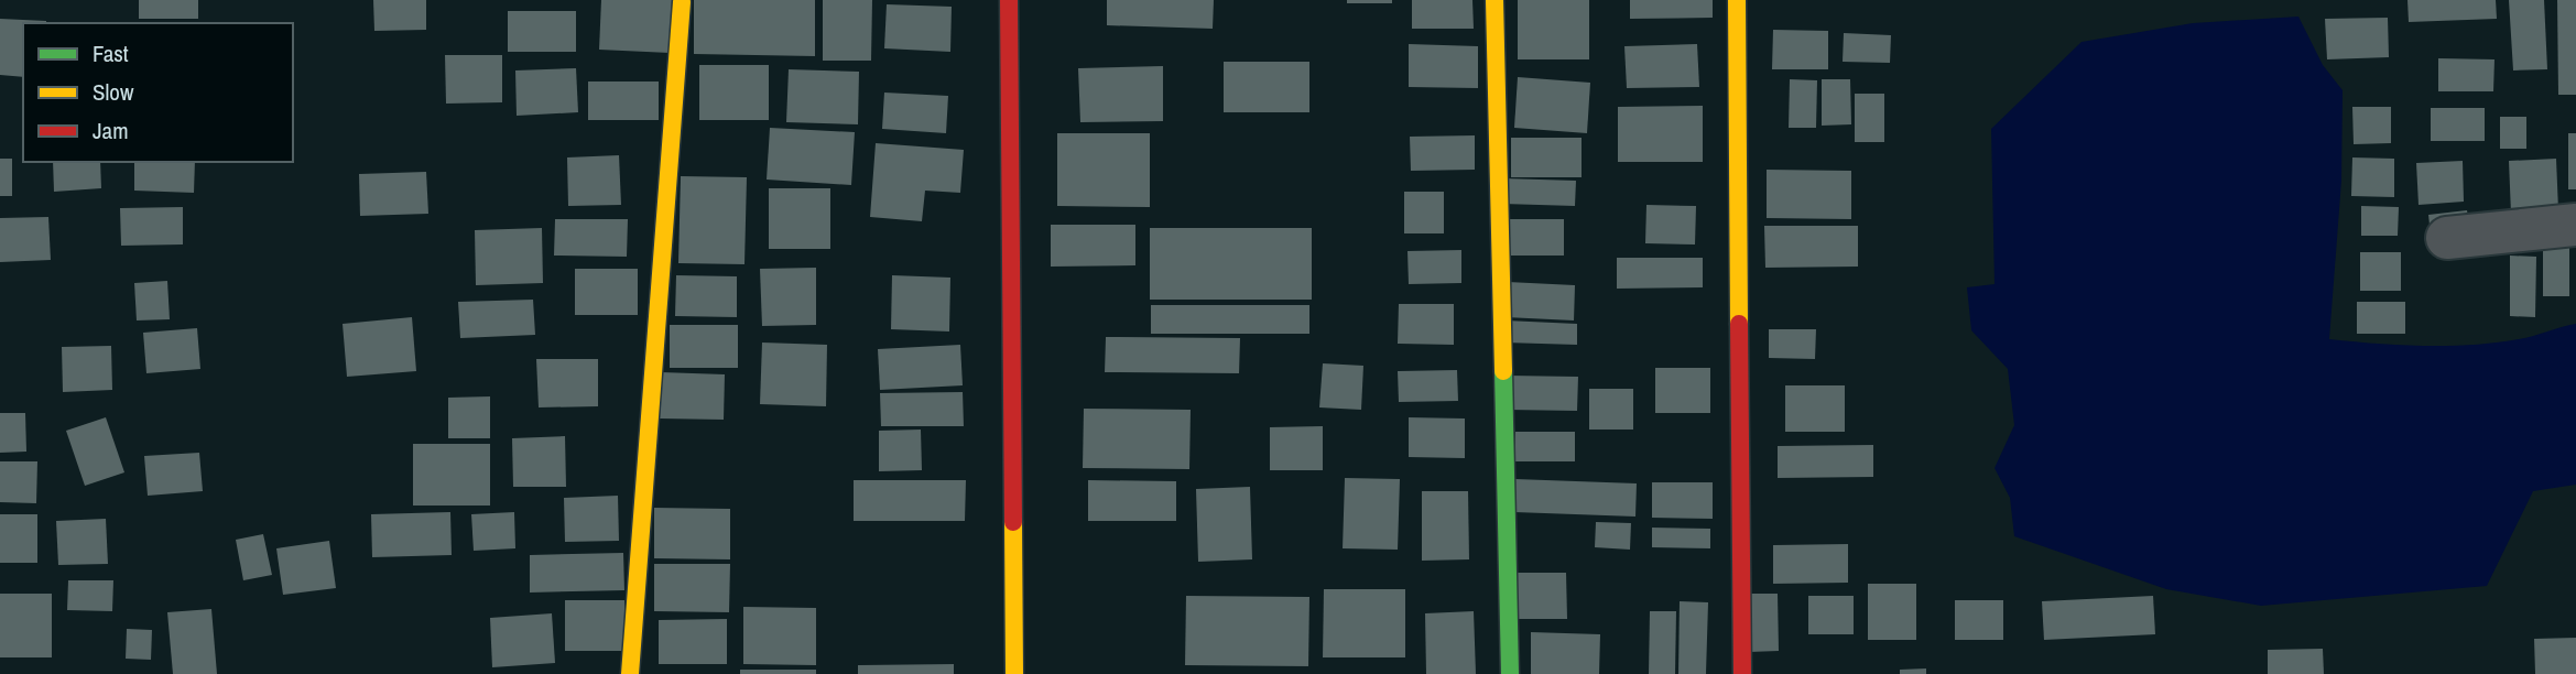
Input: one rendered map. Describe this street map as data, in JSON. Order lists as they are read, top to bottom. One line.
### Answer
{"legend":["Fast","Slow","Jam"]}
